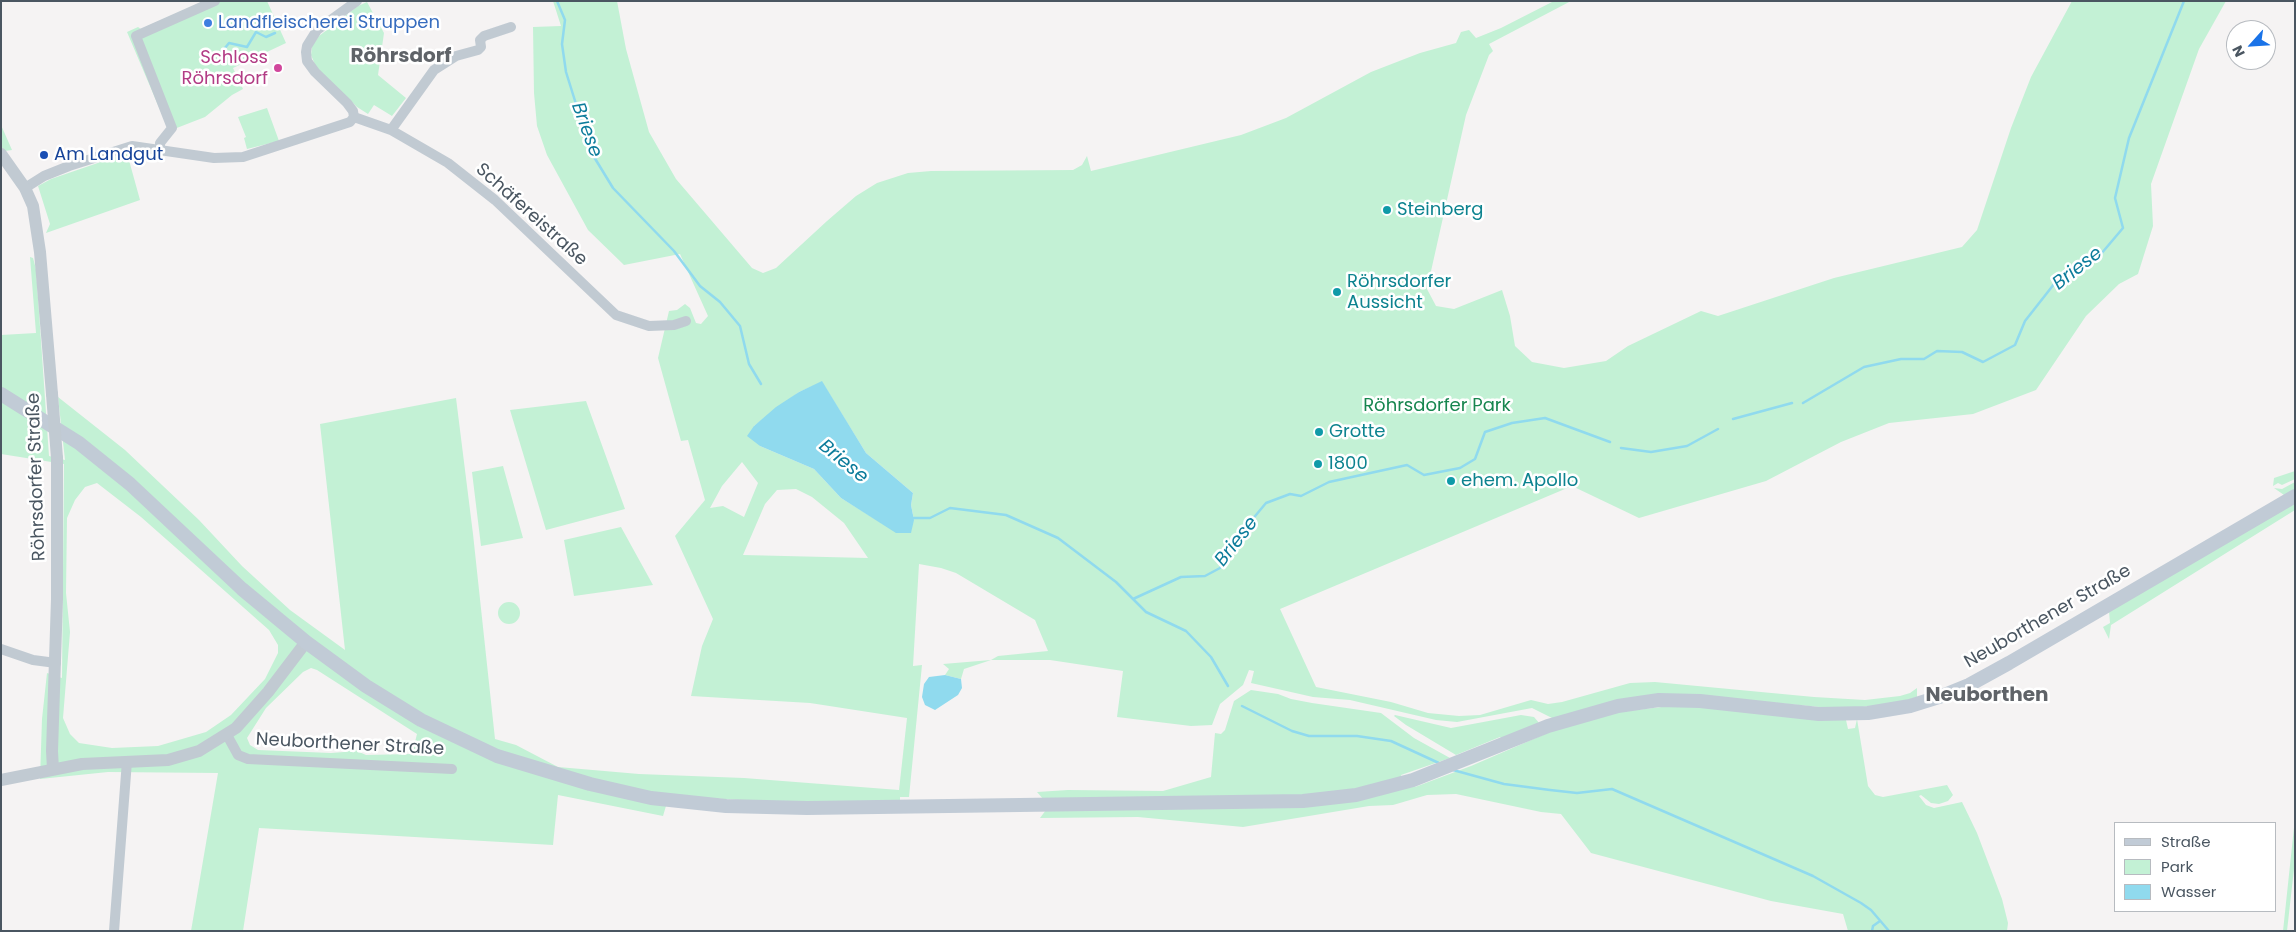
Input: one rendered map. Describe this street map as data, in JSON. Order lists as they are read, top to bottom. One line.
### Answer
{"streets":{"main road":["Neuborthener Straße"],"street":["Schäfereistraße","Röhrsdorfer Straße"]},"crossings":[["Röhrsdorfer Straße","Neuborthener Straße"]],"districts":["Röhrsdorf","Neuborthen"],"water":["Briese"],"parks":["Röhrsdorfer Park"],"places":["Landfleischerei Struppen","Schloss Röhrsdorf","Am Landgut","Steinberg","Röhrsdorfer Aussicht","Grotte","1800","ehem. Apollo"],"legend":["Straße","Park","Wasser"],"north":"bottom left"}
